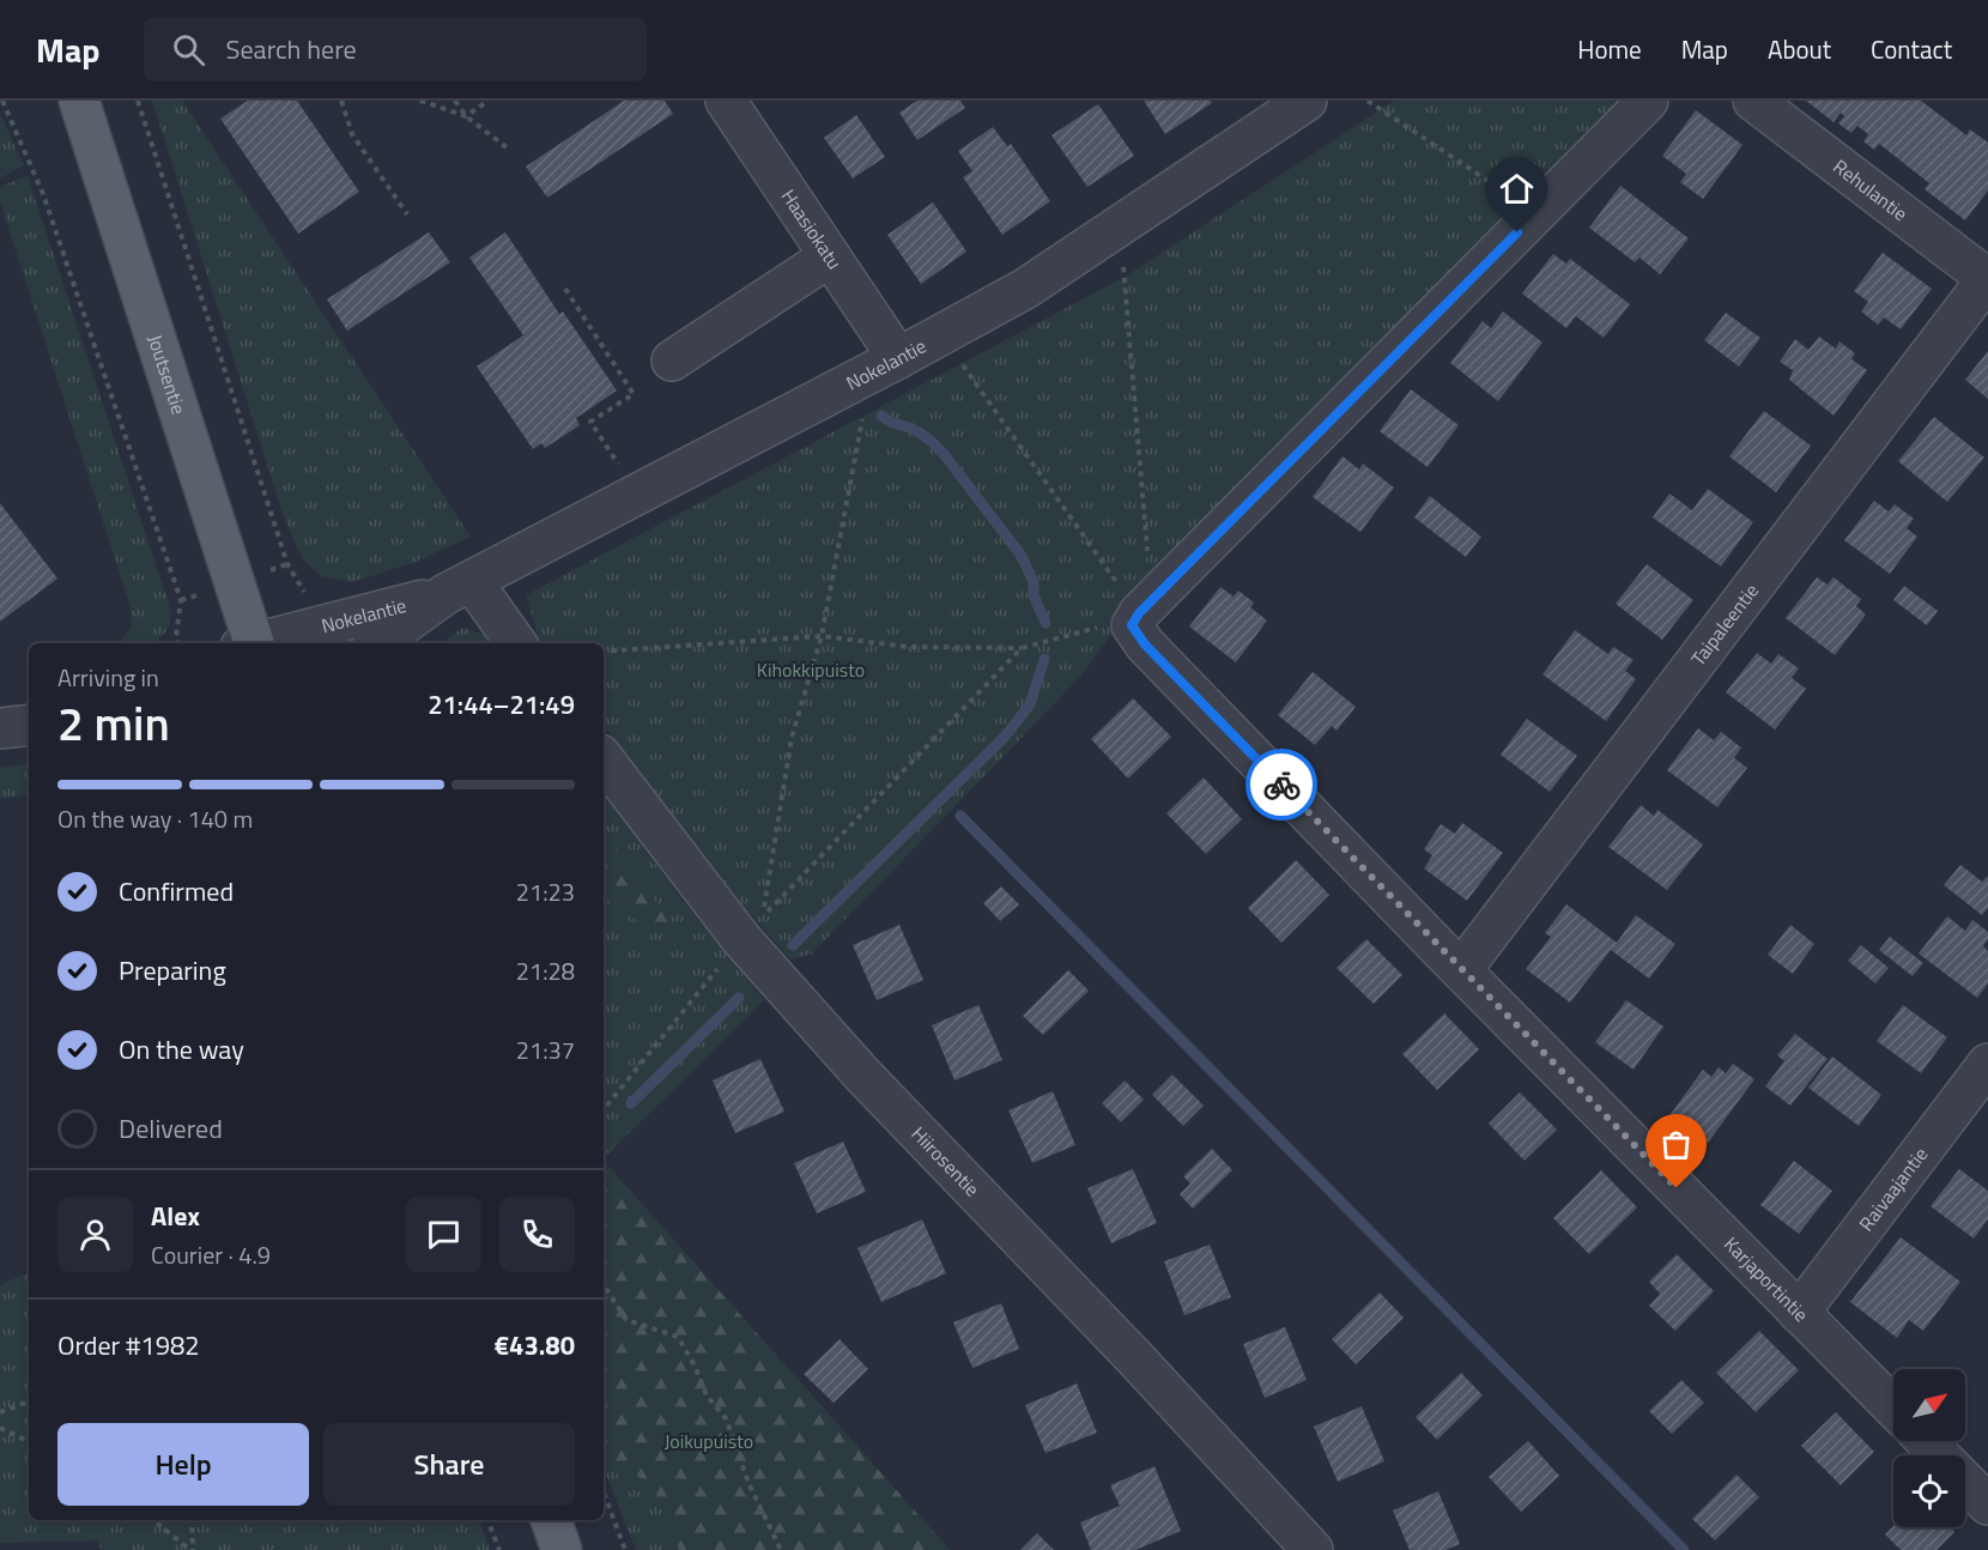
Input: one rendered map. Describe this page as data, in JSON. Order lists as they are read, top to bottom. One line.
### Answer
{"streets":{"main road":["Joutsentie"],"street":["Rehulantie","Haasiokatu","Nokelantie","Taipaleentie","Hiirosentie","Raivaajantie","Karjaportintie"]},"crossings":[["Rehulantie","Taipaleentie"],["Haasiokatu","Nokelantie"],["Taipaleentie","Karjaportintie"],["Raivaajantie","Karjaportintie"]],"parks":["Kihokkipuisto","Joikupuisto"],"north":"top right","page":{"header":"Map","search":"Search here","nav":["Home","Map","About","Contact"],"heading":["2 min","Arriving in","21:44–21:49"],"panel":["Alex","Courier · 4.9","Order #1982","€43.80"],"bar":"On the way · 140 m","list":[["Confirmed","21:23"],["Preparing","21:28"],["On the way","21:37"],"Delivered"],"buttons":["Help","Share"]}}
